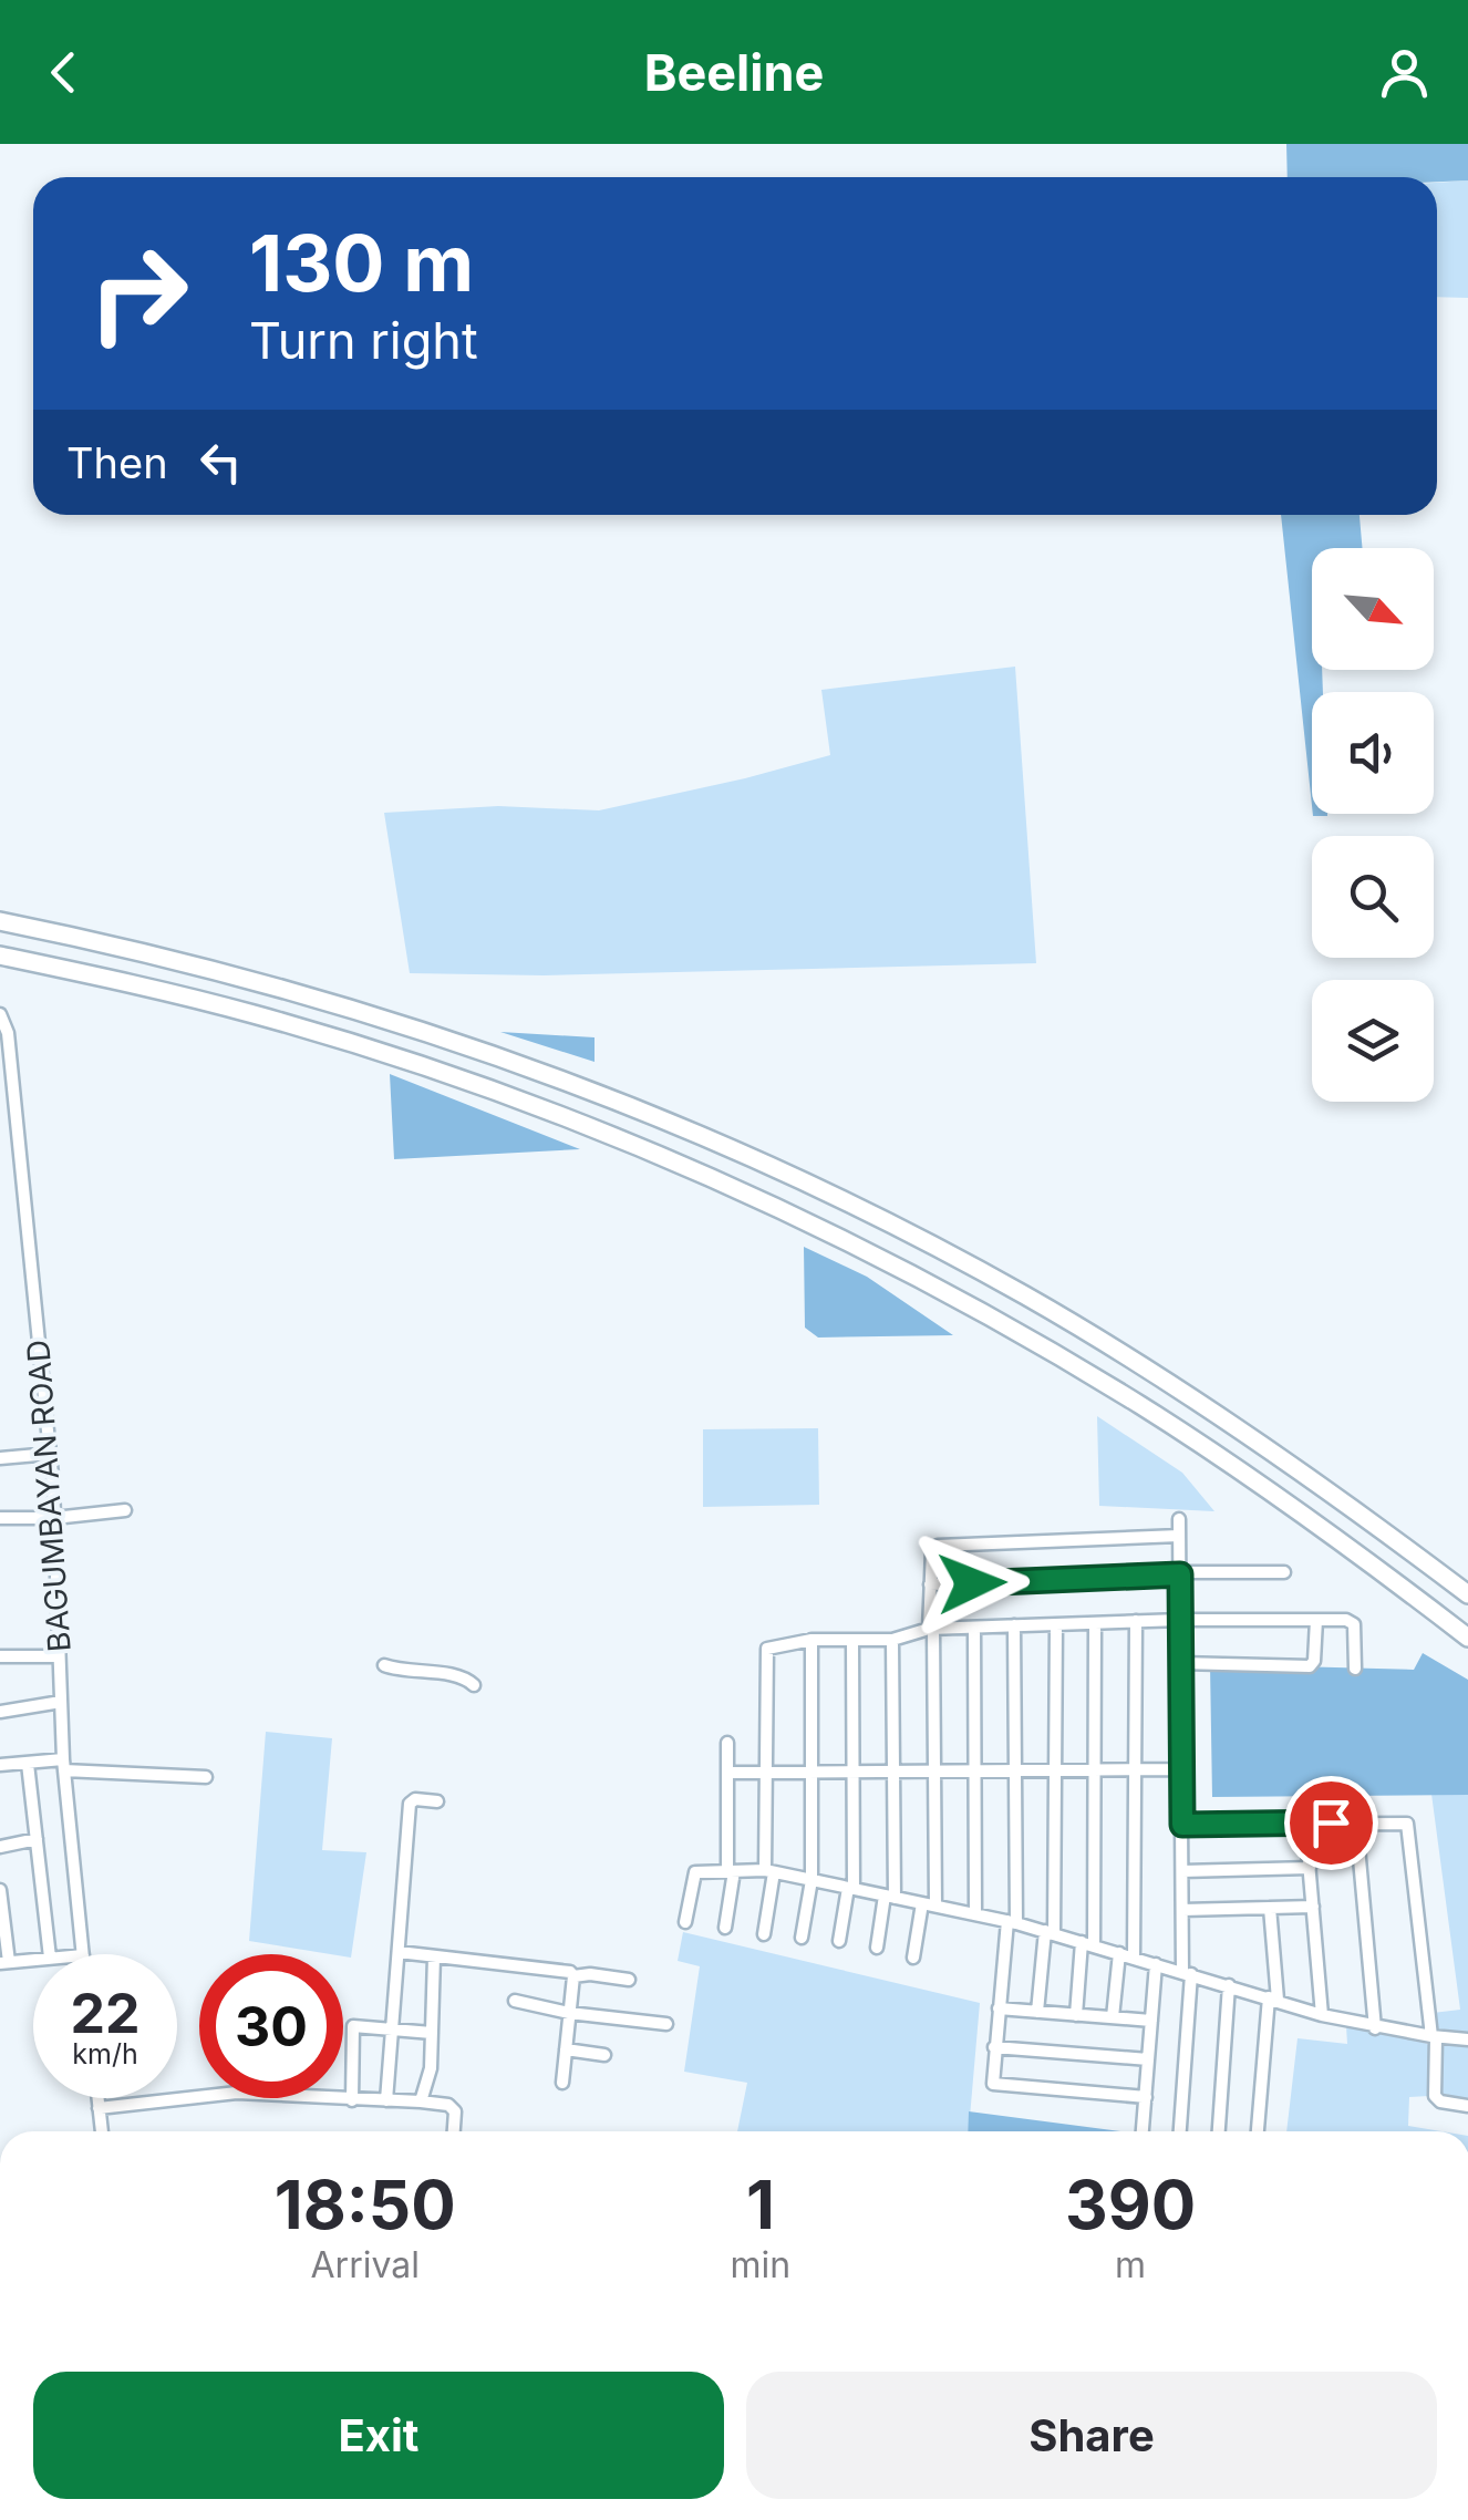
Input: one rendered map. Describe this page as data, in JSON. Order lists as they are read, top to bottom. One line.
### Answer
{"streets":{"street":["BAGUMBAYAN ROAD"]},"north":"bottom right","page":{"header":"Beeline","turn":["130 m","Turn right"],"then":"Then","speed":"22 km/h","limit":"30","eta":["18:50","Arrival","1","min","390","m"],"buttons":["Exit","Share"]}}
